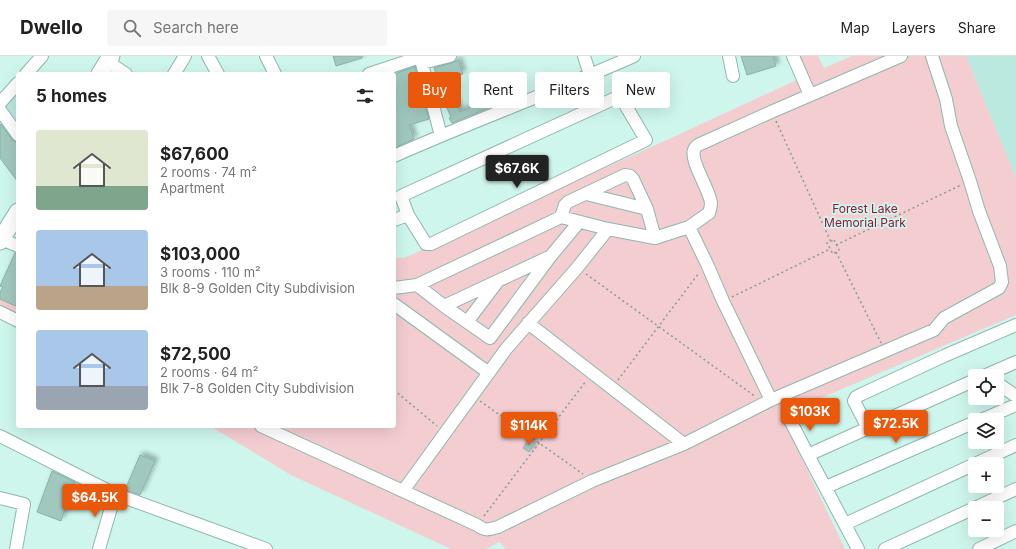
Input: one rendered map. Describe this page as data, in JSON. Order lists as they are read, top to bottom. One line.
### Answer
{"parks":["Forest Lake Memorial Park"],"page":{"header":"Dwello","search":"Search here","nav":["Map","Layers","Share"],"chip":["Buy","Rent","Filters","New"],"heading":"5 homes","list":[{"name":"$67,600","note":"2 rooms · 74 m² · Apartment"},{"name":"$103,000","note":"3 rooms · 110 m² · Blk 8-9 Golden City Subdivision"},{"name":"$72,500","note":"2 rooms · 64 m² · Blk 7-8 Golden City Subdivision"}],"price":["$67.6K","$103K","$72.5K","$114K","$64.5K"],"map_buttons":["+","−"]}}
